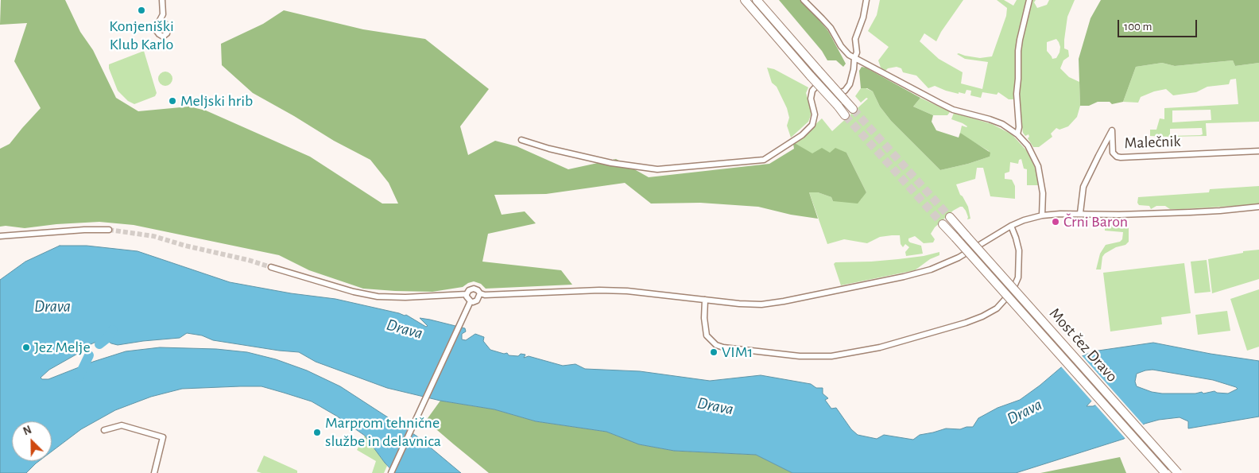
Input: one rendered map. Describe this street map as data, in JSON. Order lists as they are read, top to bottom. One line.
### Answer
{"streets":{"highway":["Most čez Dravo"],"street":["Malečnik"]},"water":["Drava"],"places":["Konjeniški Klub Karlo","Meljski hrib","Črni Baron","Jez Melje","VIM1","Marprom tehnične službe in delavnica"],"scale_bar":"100 m","north":"top left"}
